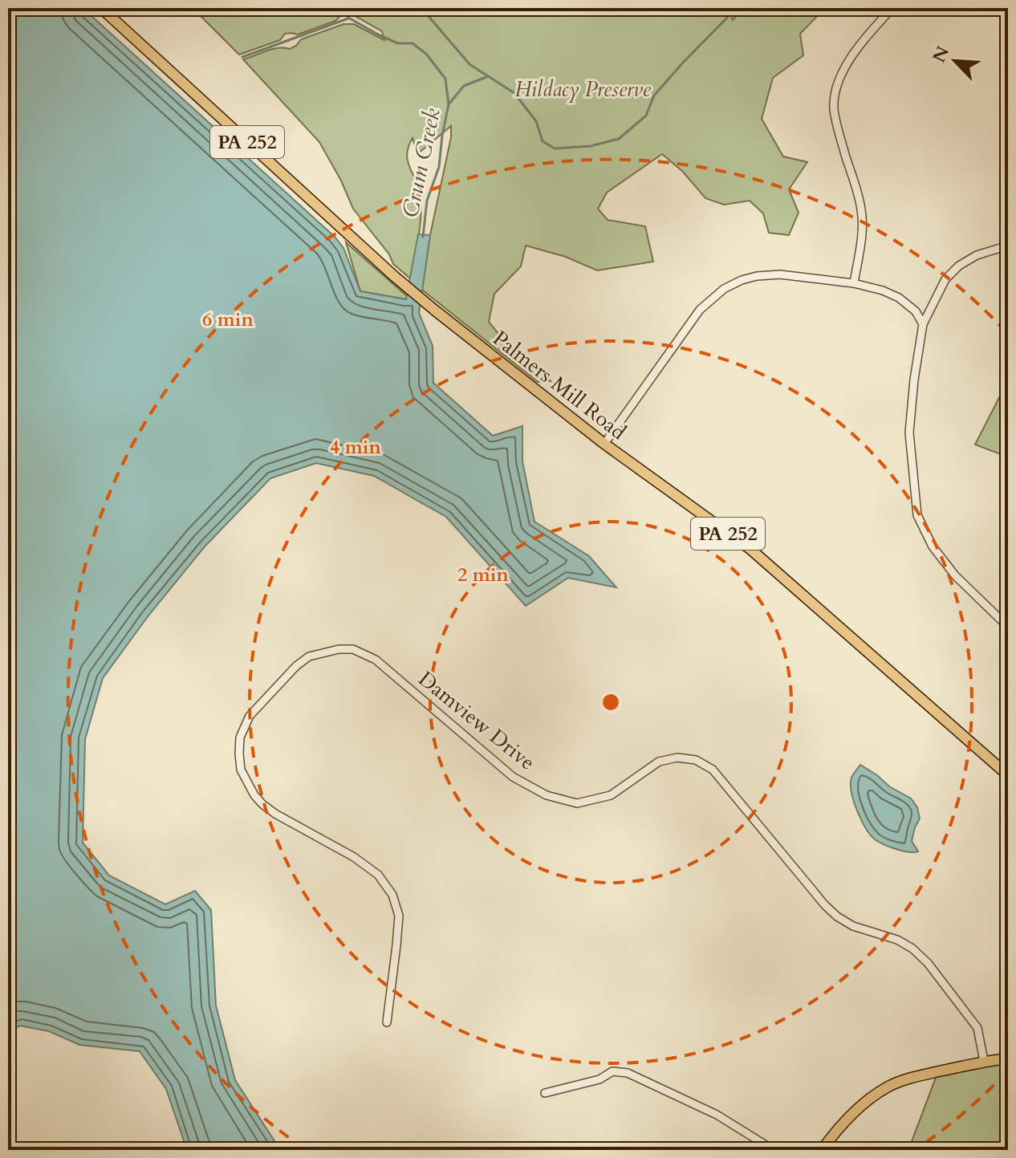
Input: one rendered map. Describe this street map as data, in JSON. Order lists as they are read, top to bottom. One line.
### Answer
{"streets":{"main road":["PA 252","Palmers Mill Road"],"street":["Damview Drive"]},"water":["Crum Creek"],"parks":["Hildacy Preserve"],"north":"top left","rings":["6 min","4 min","2 min"]}
